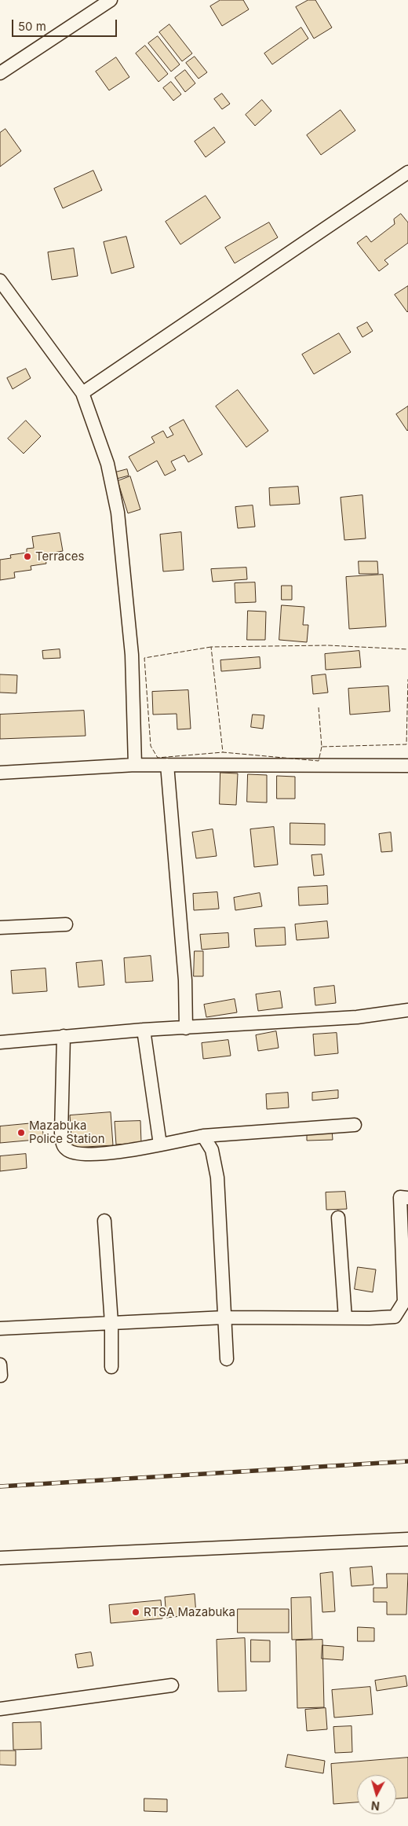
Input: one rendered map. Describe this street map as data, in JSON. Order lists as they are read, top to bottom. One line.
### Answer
{"places":["Terraces","Mazabuka Police Station","RTSA Mazabuka"],"scale_bar":"50 m","north":"bottom"}
